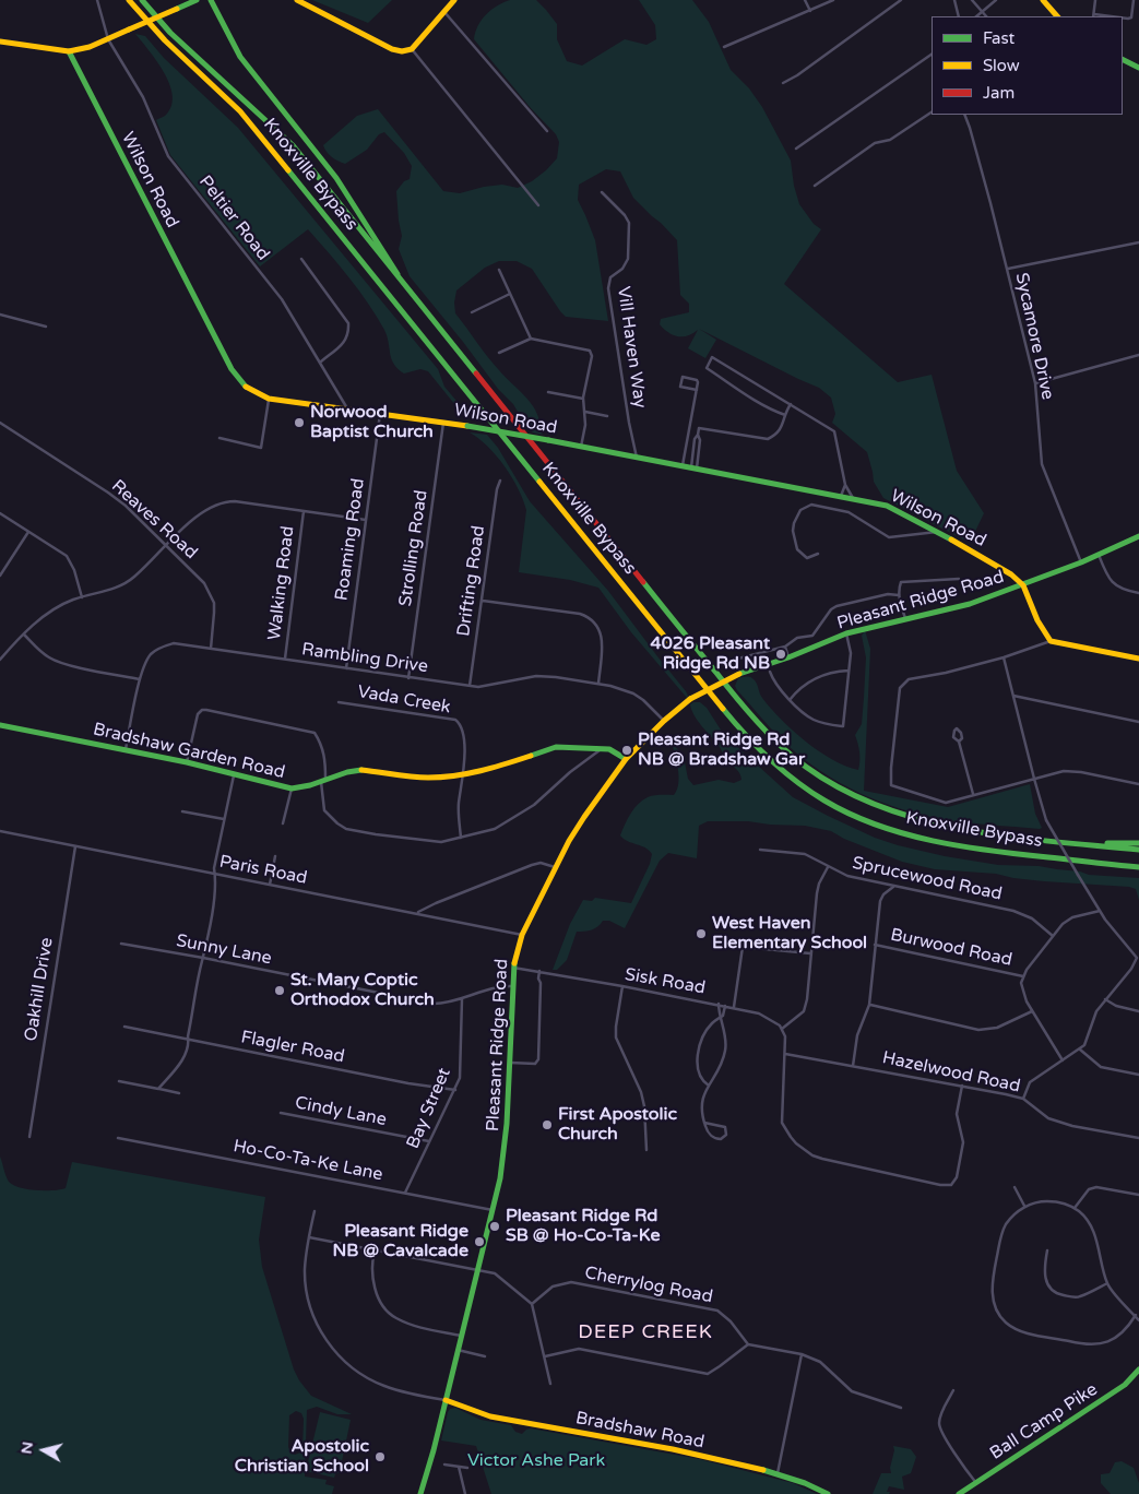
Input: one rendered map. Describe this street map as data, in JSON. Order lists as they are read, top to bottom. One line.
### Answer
{"streets":{"main road":["Knoxville Bypass","Wilson Road","Pleasant Ridge Road","Bradshaw Garden Road","Ball Camp Pike","Bradshaw Road"],"street":["Peltier Road","Sycamore Drive","Vill Haven Way","Reaves Road","Roaming Road","Strolling Road","Drifting Road","Walking Road","Rambling Drive","Vada Creek","Paris Road","Sprucewood Road","Burwood Road","Sunny Lane","Sisk Road","Oakhill Drive","Flagler Road","Hazelwood Road","Bay Street","Cindy Lane","Ho-Co-Ta-Ke Lane","Cherrylog Road"]},"crossings":[["Wilson Road","Peltier Road"],["Wilson Road","Vill Haven Way"],["Wilson Road","Roaming Road"],["Wilson Road","Strolling Road"],["Wilson Road","Pleasant Ridge Road"],["Sycamore Drive","Pleasant Ridge Road"],["Reaves Road","Rambling Drive"],["Roaming Road","Rambling Drive"],["Strolling Road","Rambling Drive"],["Drifting Road","Rambling Drive"],["Walking Road","Rambling Drive"],["Pleasant Ridge Road","Rambling Drive"],["Pleasant Ridge Road","Bradshaw Garden Road"],["Pleasant Ridge Road","Paris Road"],["Pleasant Ridge Road","Sunny Lane"],["Pleasant Ridge Road","Sisk Road"],["Pleasant Ridge Road","Ho-Co-Ta-Ke Lane"],["Pleasant Ridge Road","Bradshaw Road"],["Rambling Drive","Bradshaw Garden Road"],["Vada Creek","Bradshaw Garden Road"],["Paris Road","Oakhill Drive"],["Sunny Lane","Bay Street"],["Flagler Road","Bay Street"],["Bay Street","Cindy Lane"],["Bay Street","Ho-Co-Ta-Ke Lane"]],"districts":["DEEP CREEK"],"parks":["Victor Ashe Park"],"places":["Norwood Baptist Church","4026 Pleasant Ridge Rd NB","Pleasant Ridge Rd NB @ Bradshaw Gar","West Haven Elementary School","St. Mary Coptic Orthodox Church","First Apostolic Church","Pleasant Ridge Rd SB @ Ho-Co-Ta-Ke","Pleasant Ridge NB @ Cavalcade","Apostolic Christian School"],"legend":["Fast","Slow","Jam"],"north":"left"}
